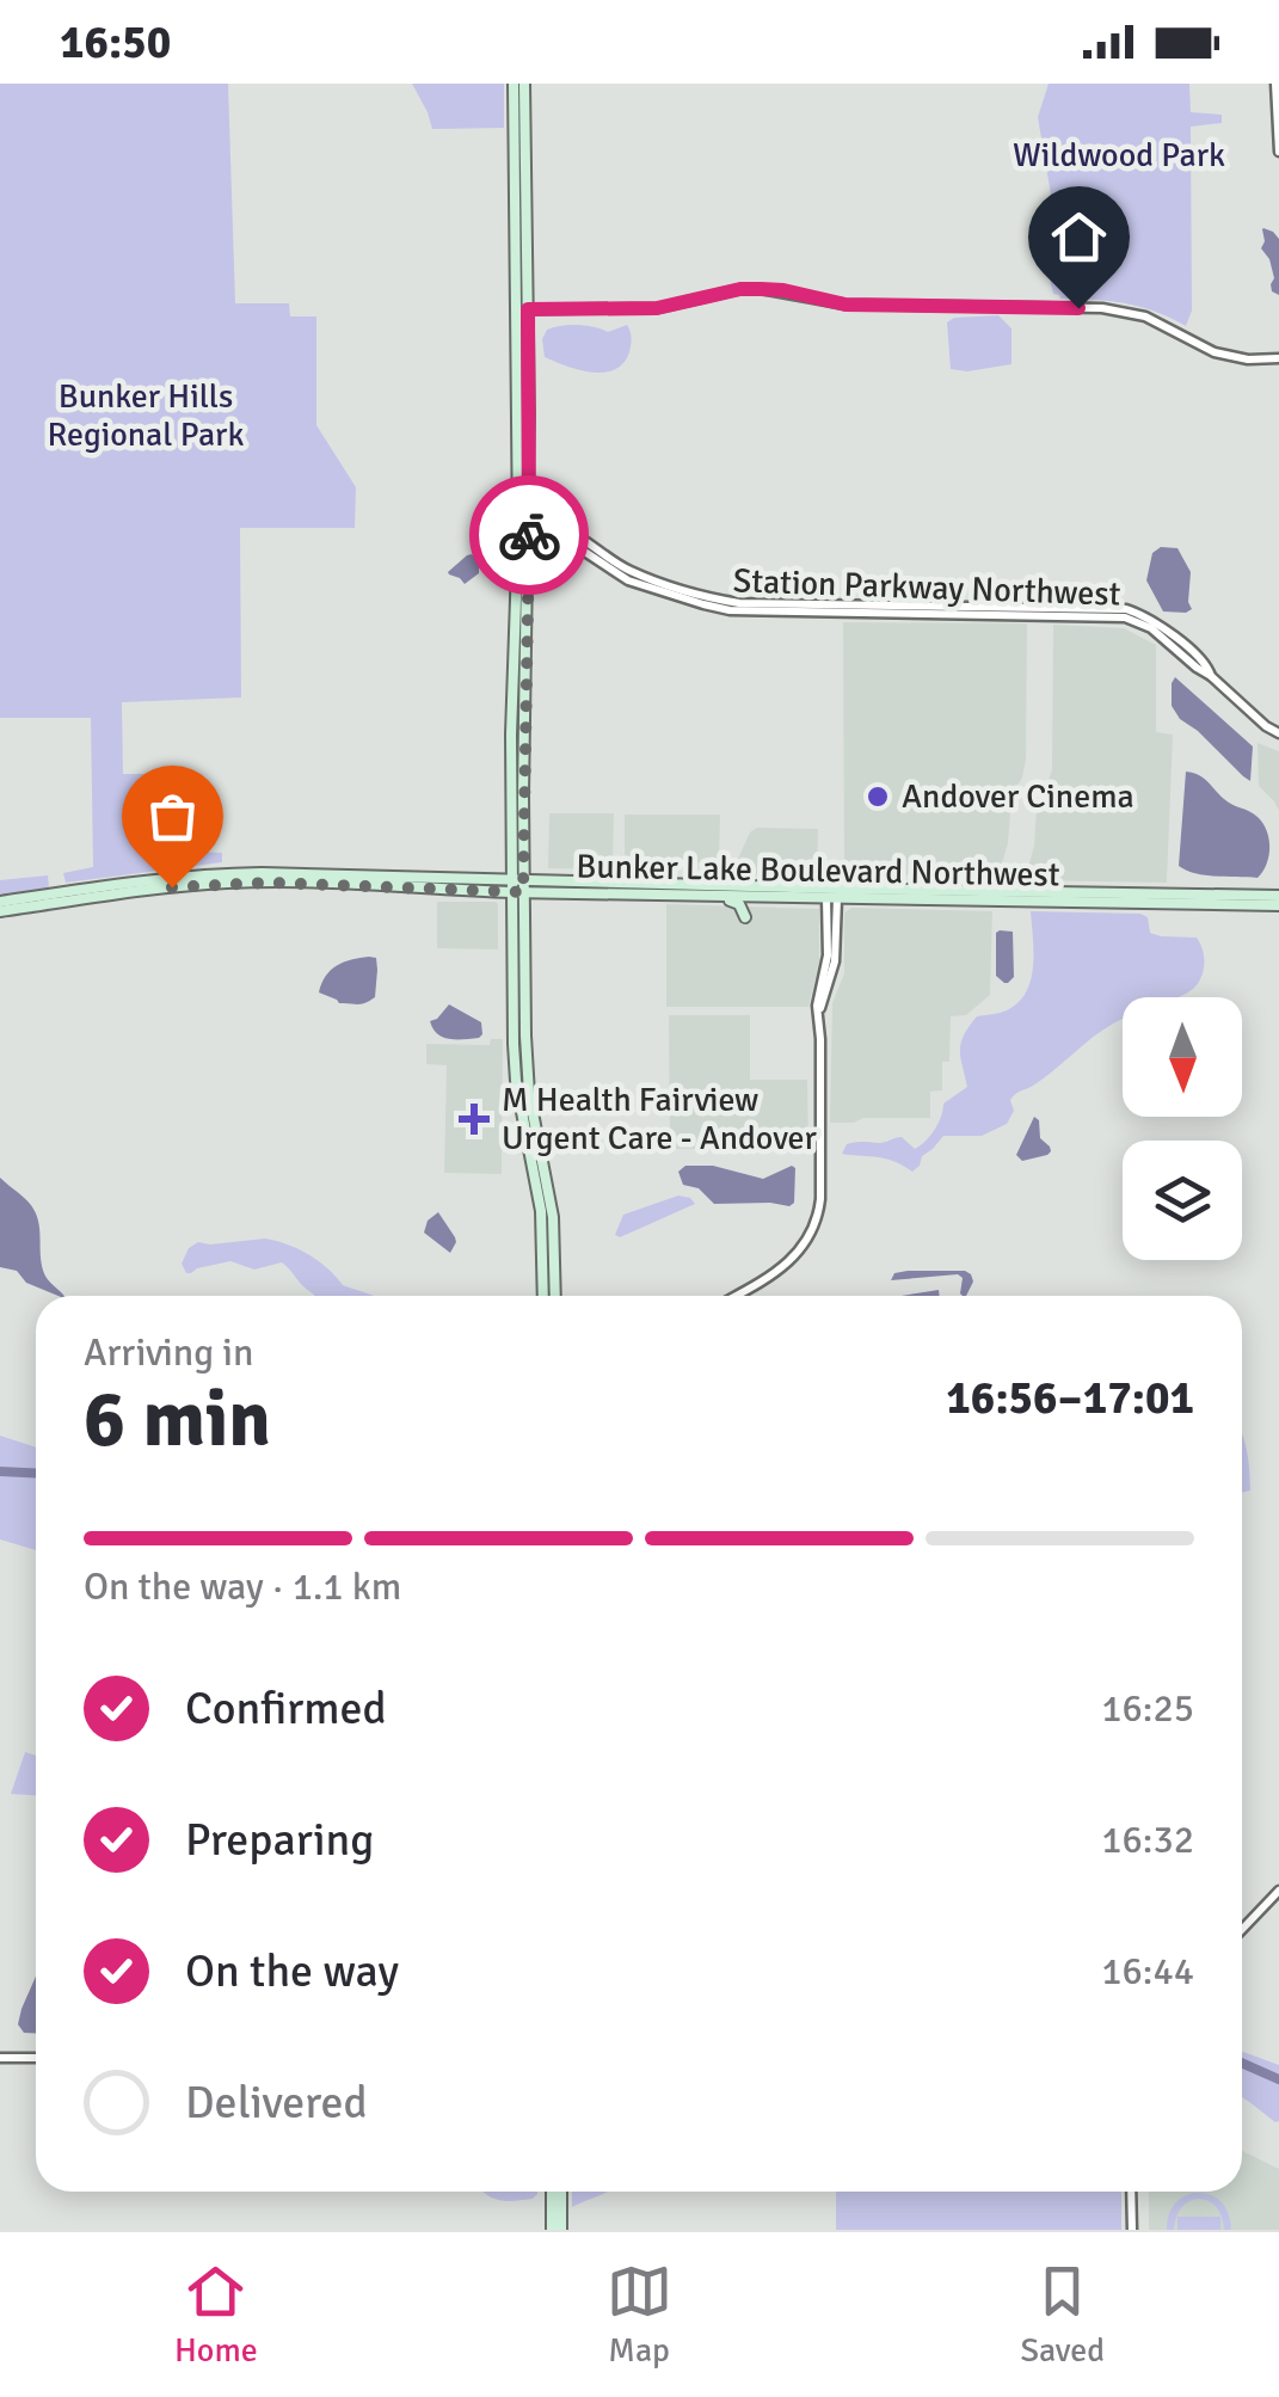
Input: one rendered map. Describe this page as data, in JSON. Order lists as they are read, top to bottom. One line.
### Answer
{"streets":{"main road":["Bunker Lake Boulevard Northwest"],"street":["Station Parkway Northwest"]},"parks":["Wildwood Park","Bunker Hills Regional Park"],"places":{"other":["Andover Cinema"],"health":["M Health Fairview Urgent Care - Andover"]},"north":"bottom","page":{"status":"16:50","heading":["6 min","Arriving in","16:56–17:01"],"bar":"On the way · 1.1 km","list":[["Confirmed","16:25"],["Preparing","16:32"],["On the way","16:44"],"Delivered"],"tabs":["Home","Map","Saved"]}}
